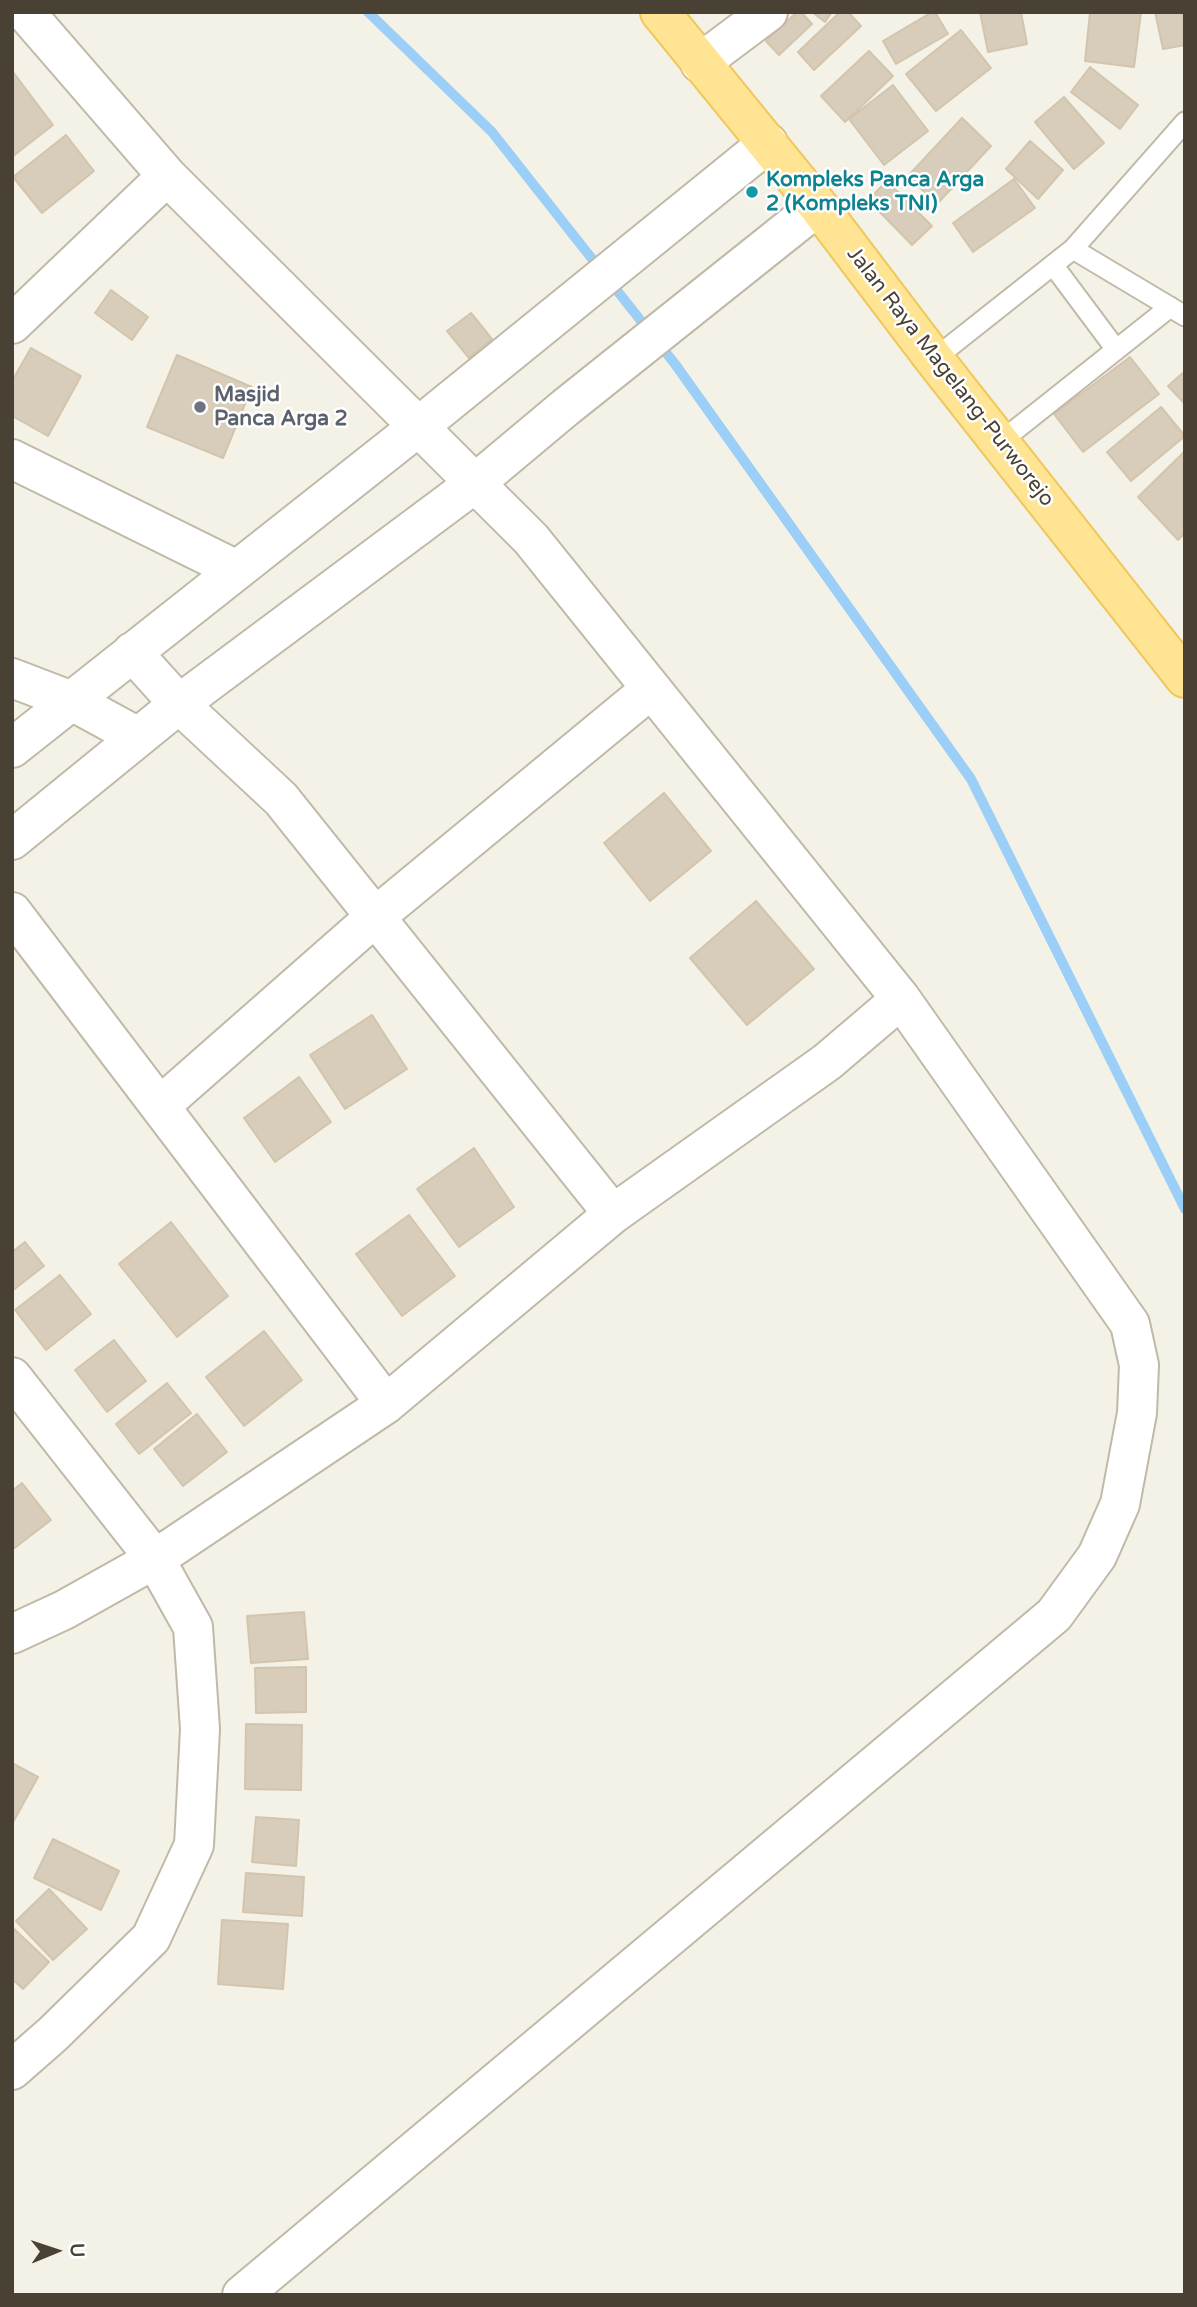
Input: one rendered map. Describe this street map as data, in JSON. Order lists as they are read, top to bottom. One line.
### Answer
{"streets":{"main road":["Jalan Raya Magelang-Purworejo"]},"places":["Kompleks Panca Arga 2 (Kompleks TNI)","Masjid Panca Arga 2"],"north":"right"}
